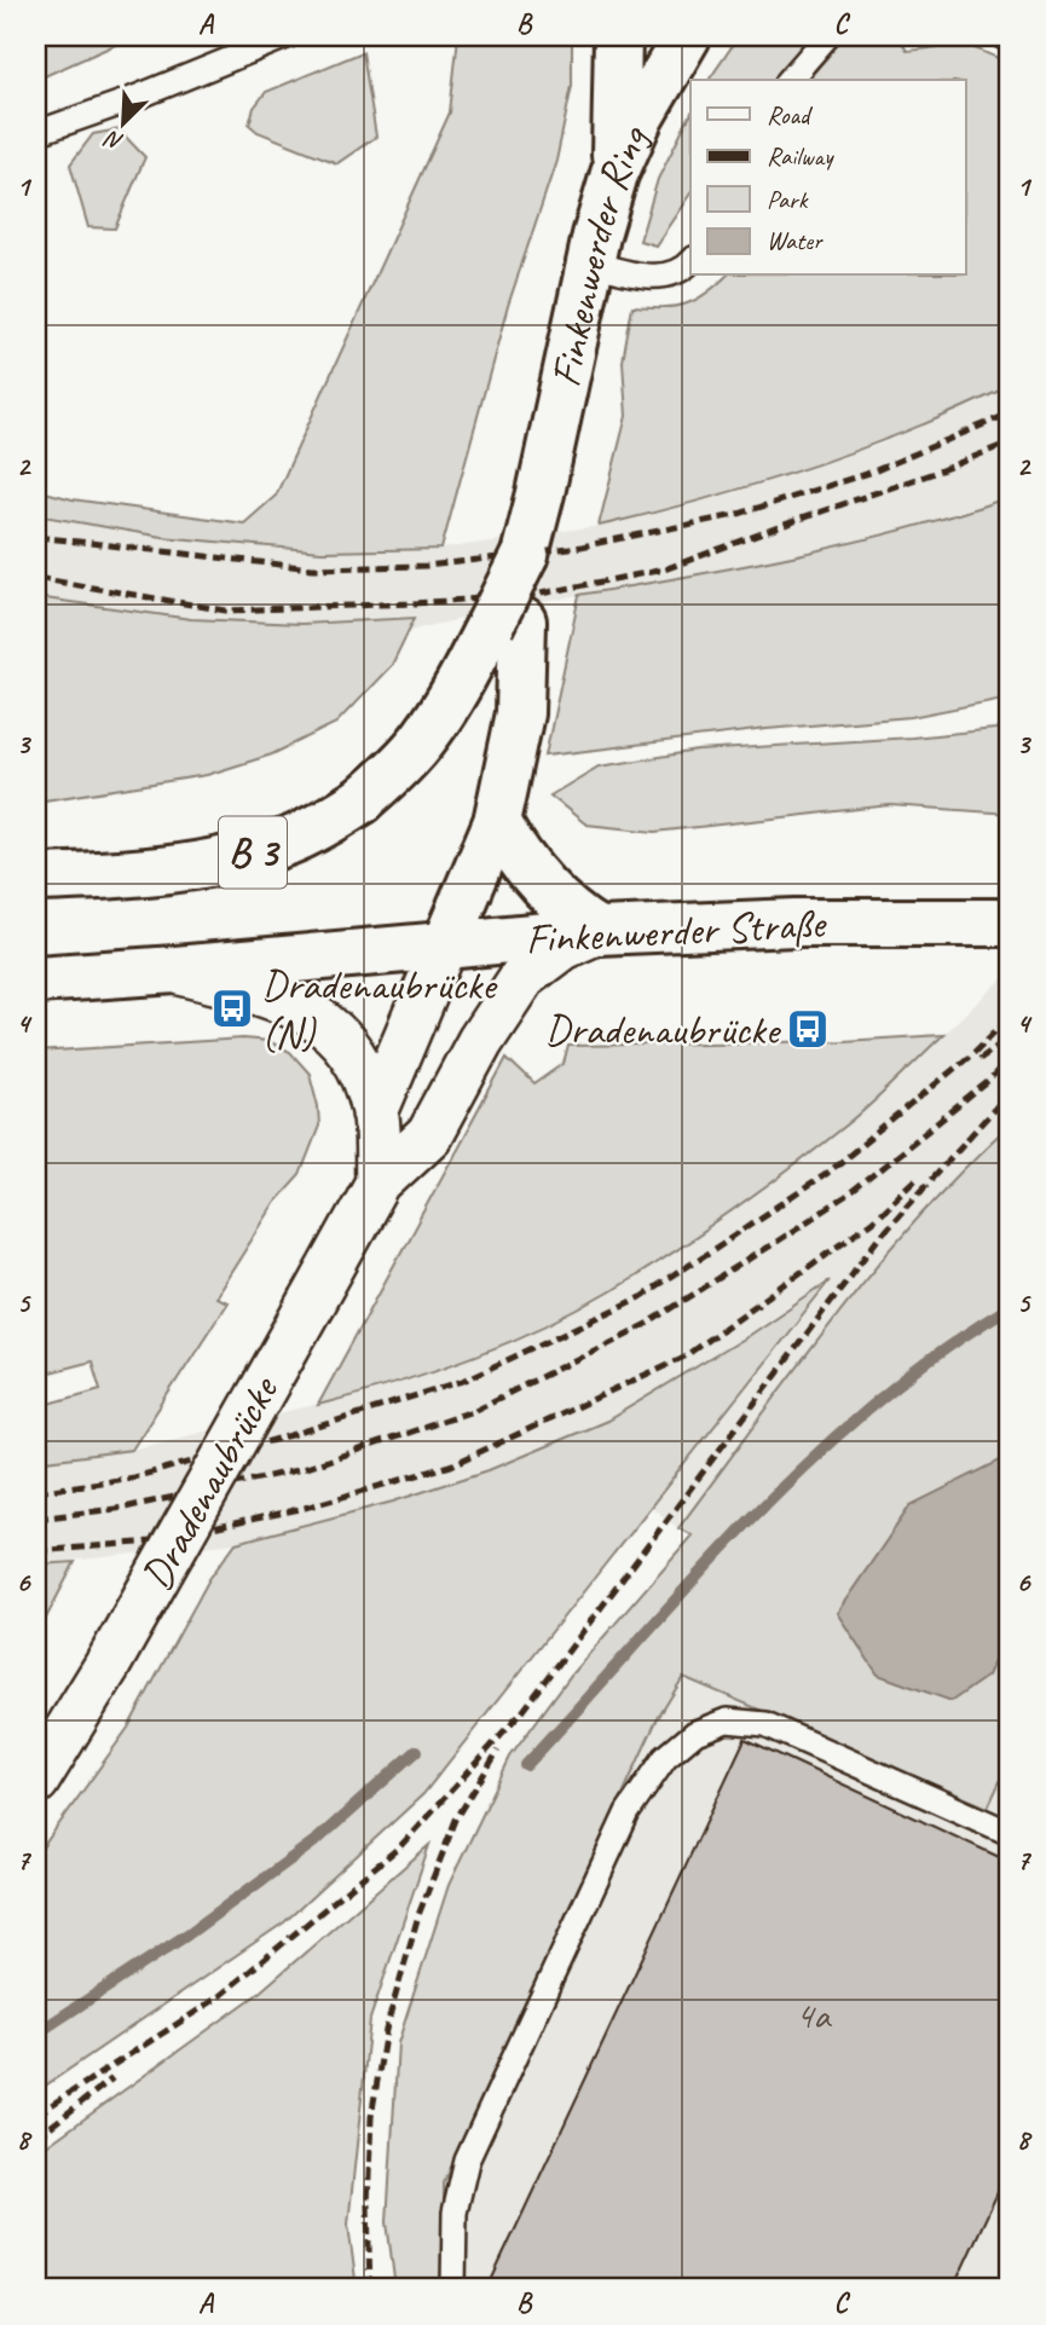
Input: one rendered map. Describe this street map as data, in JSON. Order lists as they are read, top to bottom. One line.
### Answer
{"streets":{"main road":["Finkenwerder Ring","B 3","Finkenwerder Straße"],"street":["Dradenaubrücke"]},"crossings":[["Finkenwerder Ring","B 3"]],"places":{"bus stop":["Dradenaubrücke (N)","Dradenaubrücke"]},"house_numbers":["4a"],"legend":["Road","Railway","Park","Water"],"north":"bottom left","grid":{"columns":["A","B","C"],"rows":["1","2","3","4","5","6","7","8"]}}
